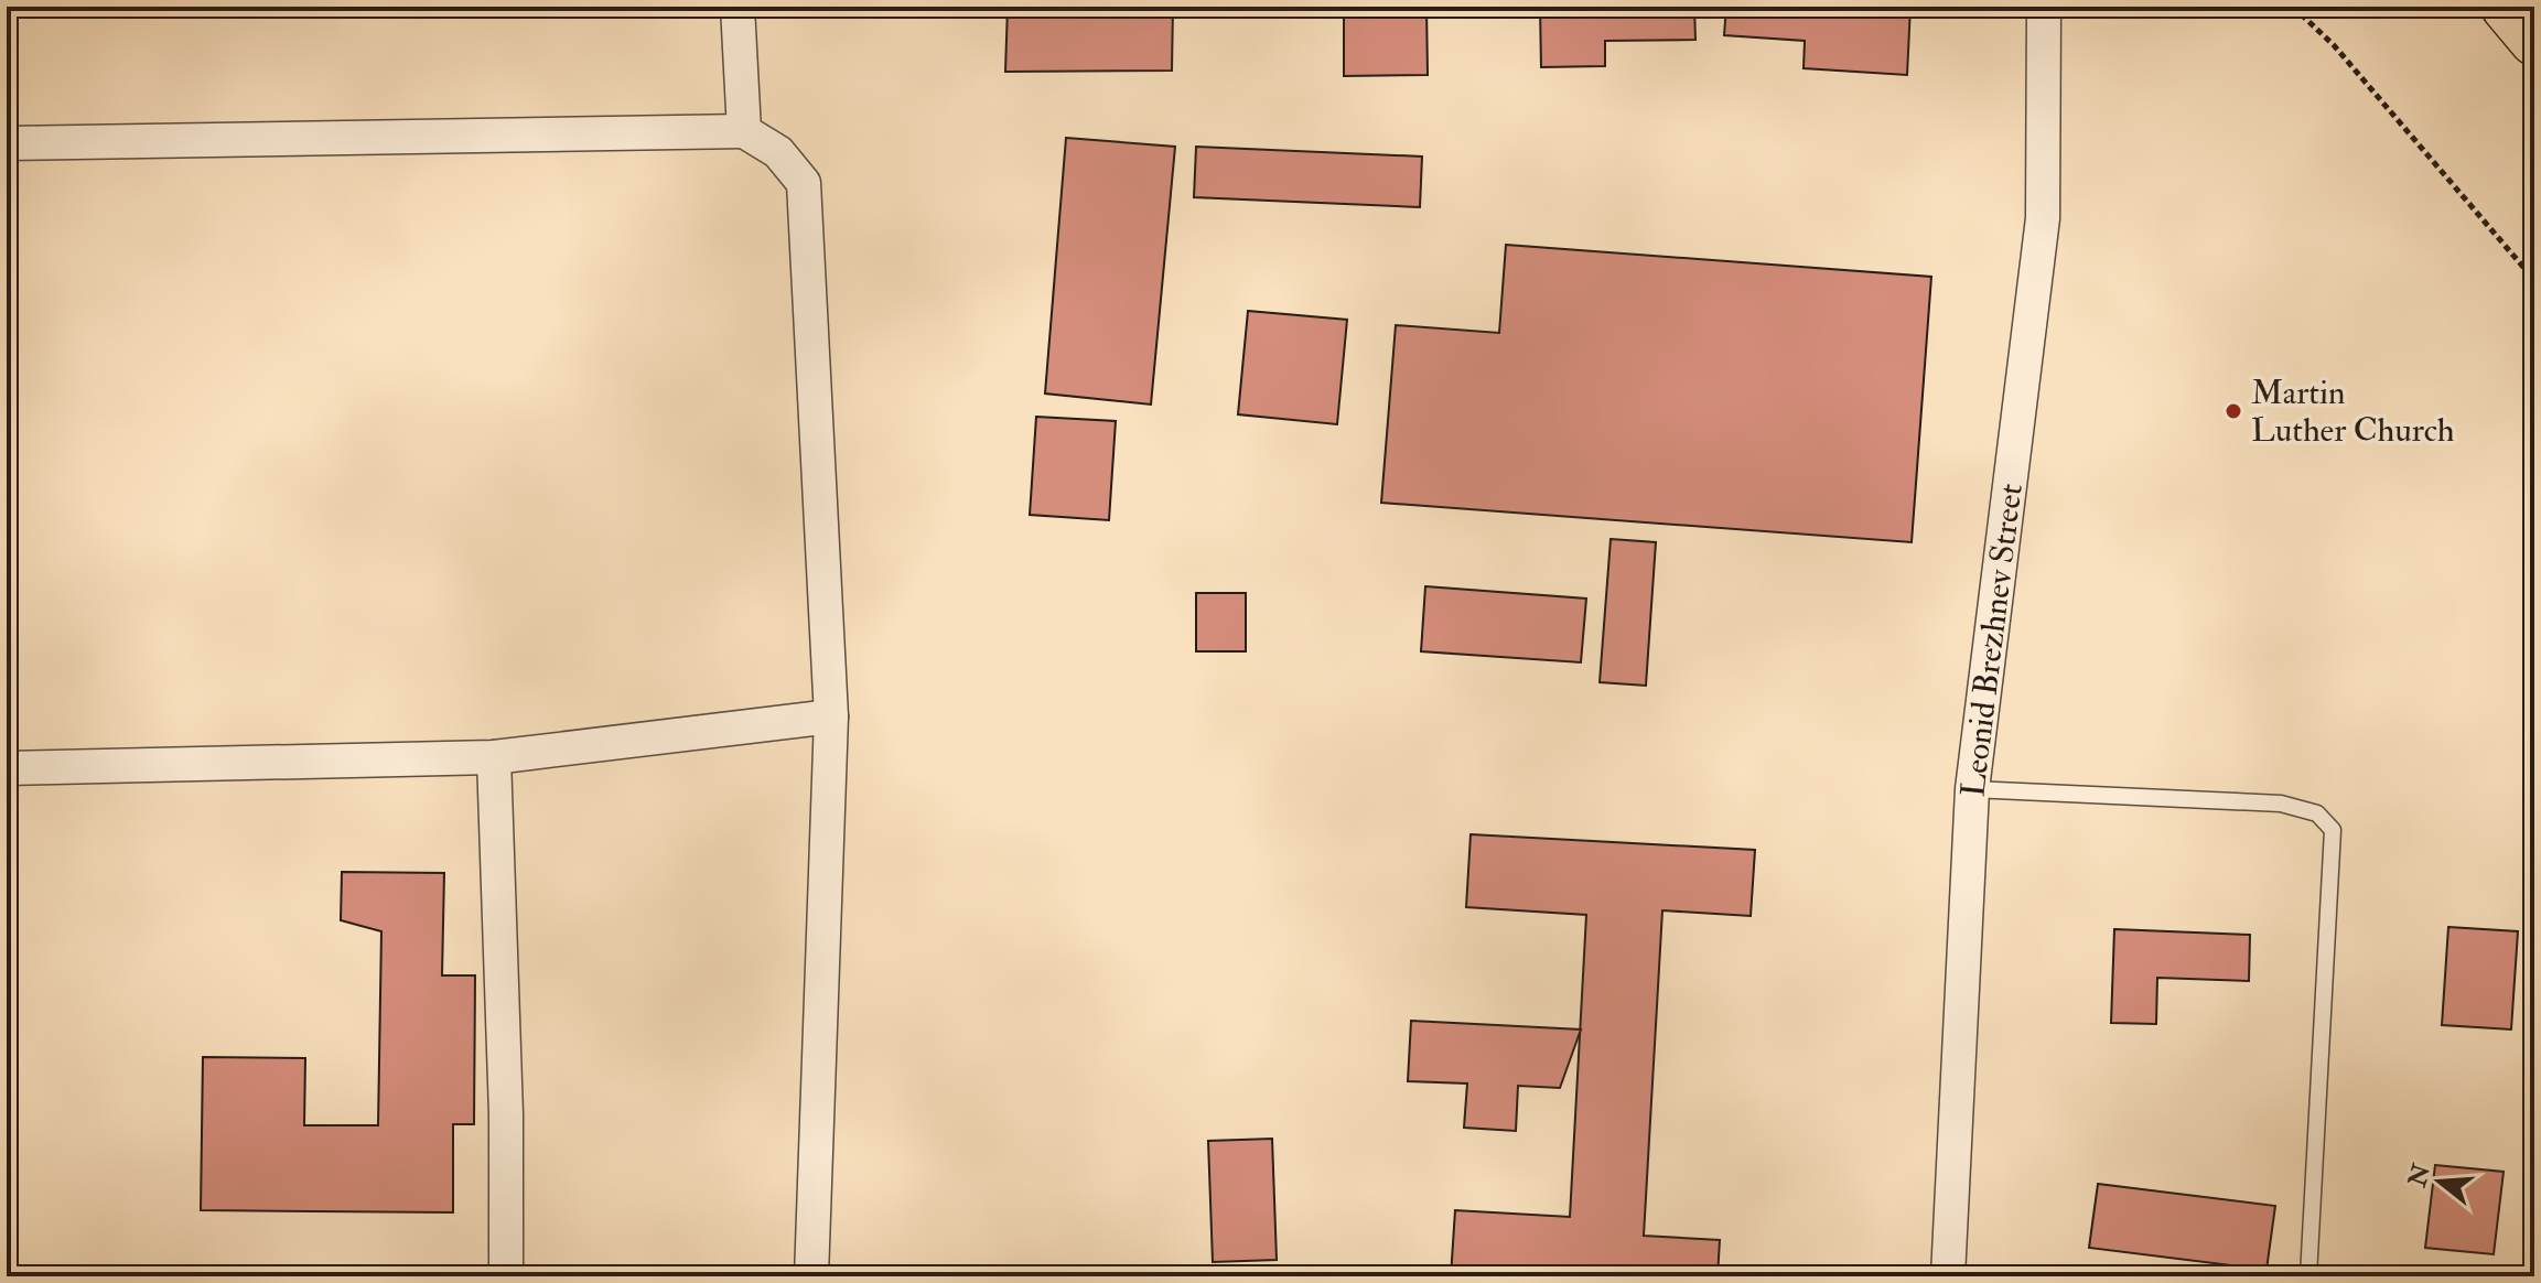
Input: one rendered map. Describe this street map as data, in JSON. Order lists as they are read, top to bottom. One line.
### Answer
{"streets":{"street":["Leonid Brezhnev Street"]},"places":["Martin Luther Church"],"north":"left"}
